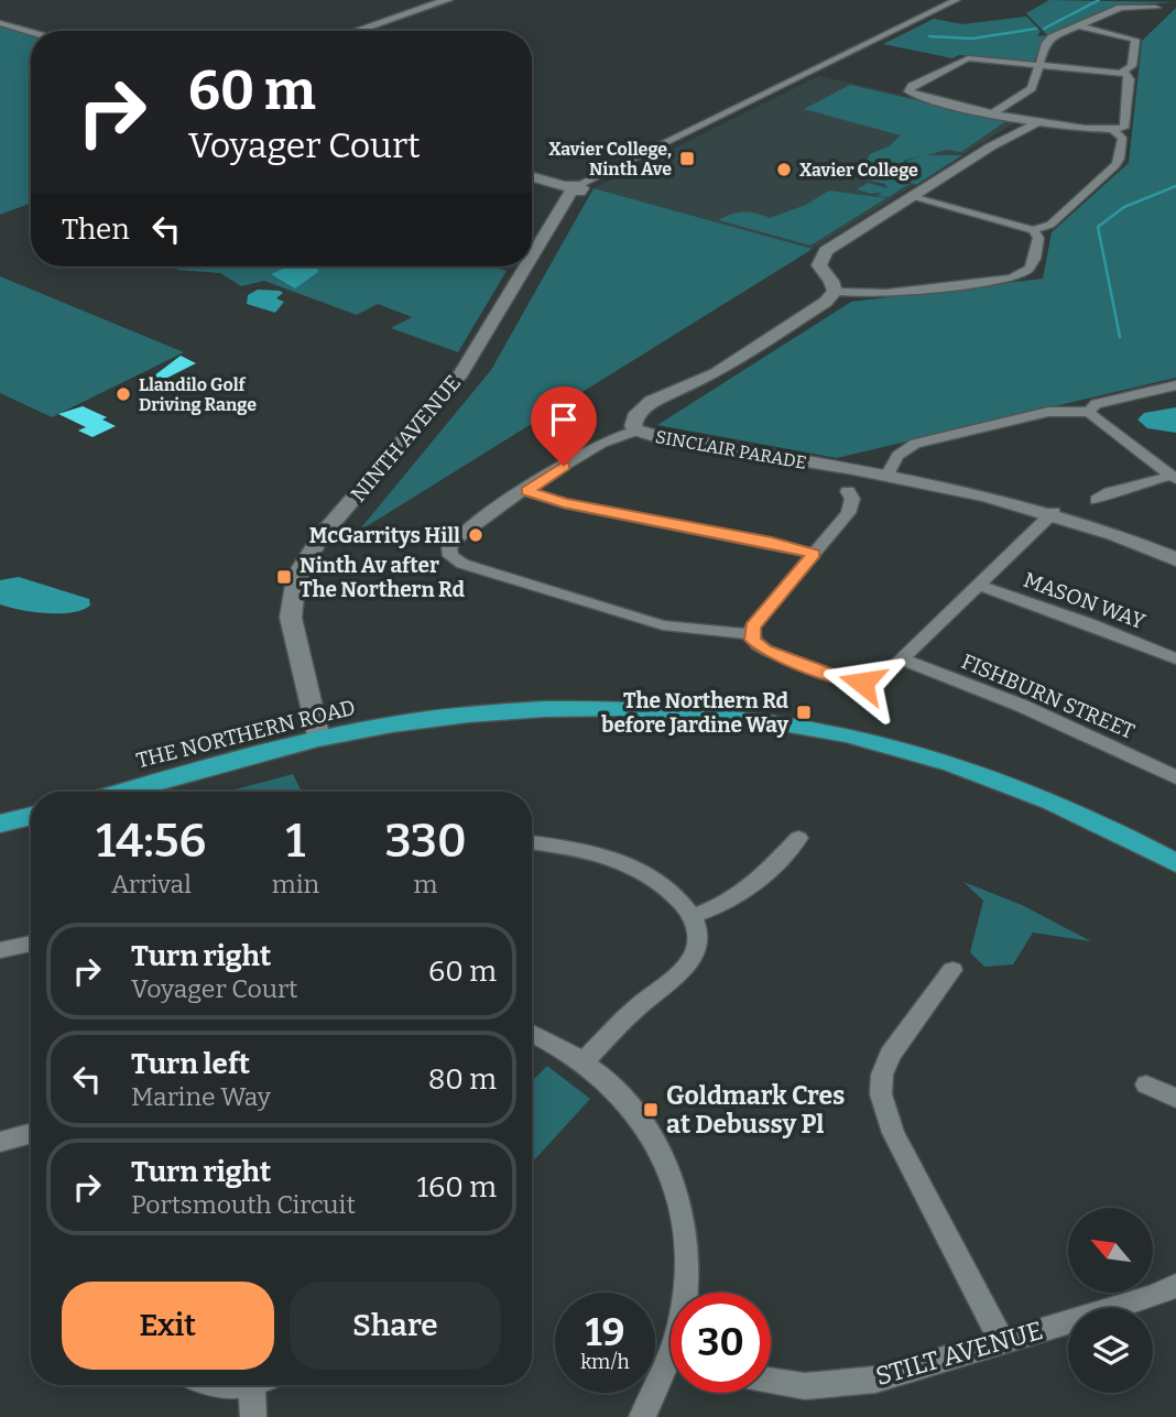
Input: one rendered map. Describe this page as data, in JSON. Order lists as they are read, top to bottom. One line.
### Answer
{"streets":{"highway":["THE NORTHERN ROAD"],"street":["NINTH AVENUE","SINCLAIR PARADE","MASON WAY","FISHBURN STREET","STILT AVENUE"]},"crossings":[["NINTH AVENUE","THE NORTHERN ROAD"]],"places":{"transit":["Xavier College, Ninth Ave","Ninth Av after The Northern Rd","The Northern Rd before Jardine Way","Goldmark Cres at Debussy Pl"],"other":["Xavier College","Llandilo Golf Driving Range","McGarritys Hill"]},"north":"top left","page":{"turn":["60 m","Voyager Court"],"then":"Then","eta":["14:56","Arrival","1","min","330","m"],"list":[{"name":"Turn right","note":"Voyager Court","value":"60 m"},{"name":"Turn left","note":"Marine Way","value":"80 m"},{"name":"Turn right","note":"Portsmouth Circuit","value":"160 m"}],"buttons":["Exit","Share"],"speed":"19 km/h","limit":"30"}}
